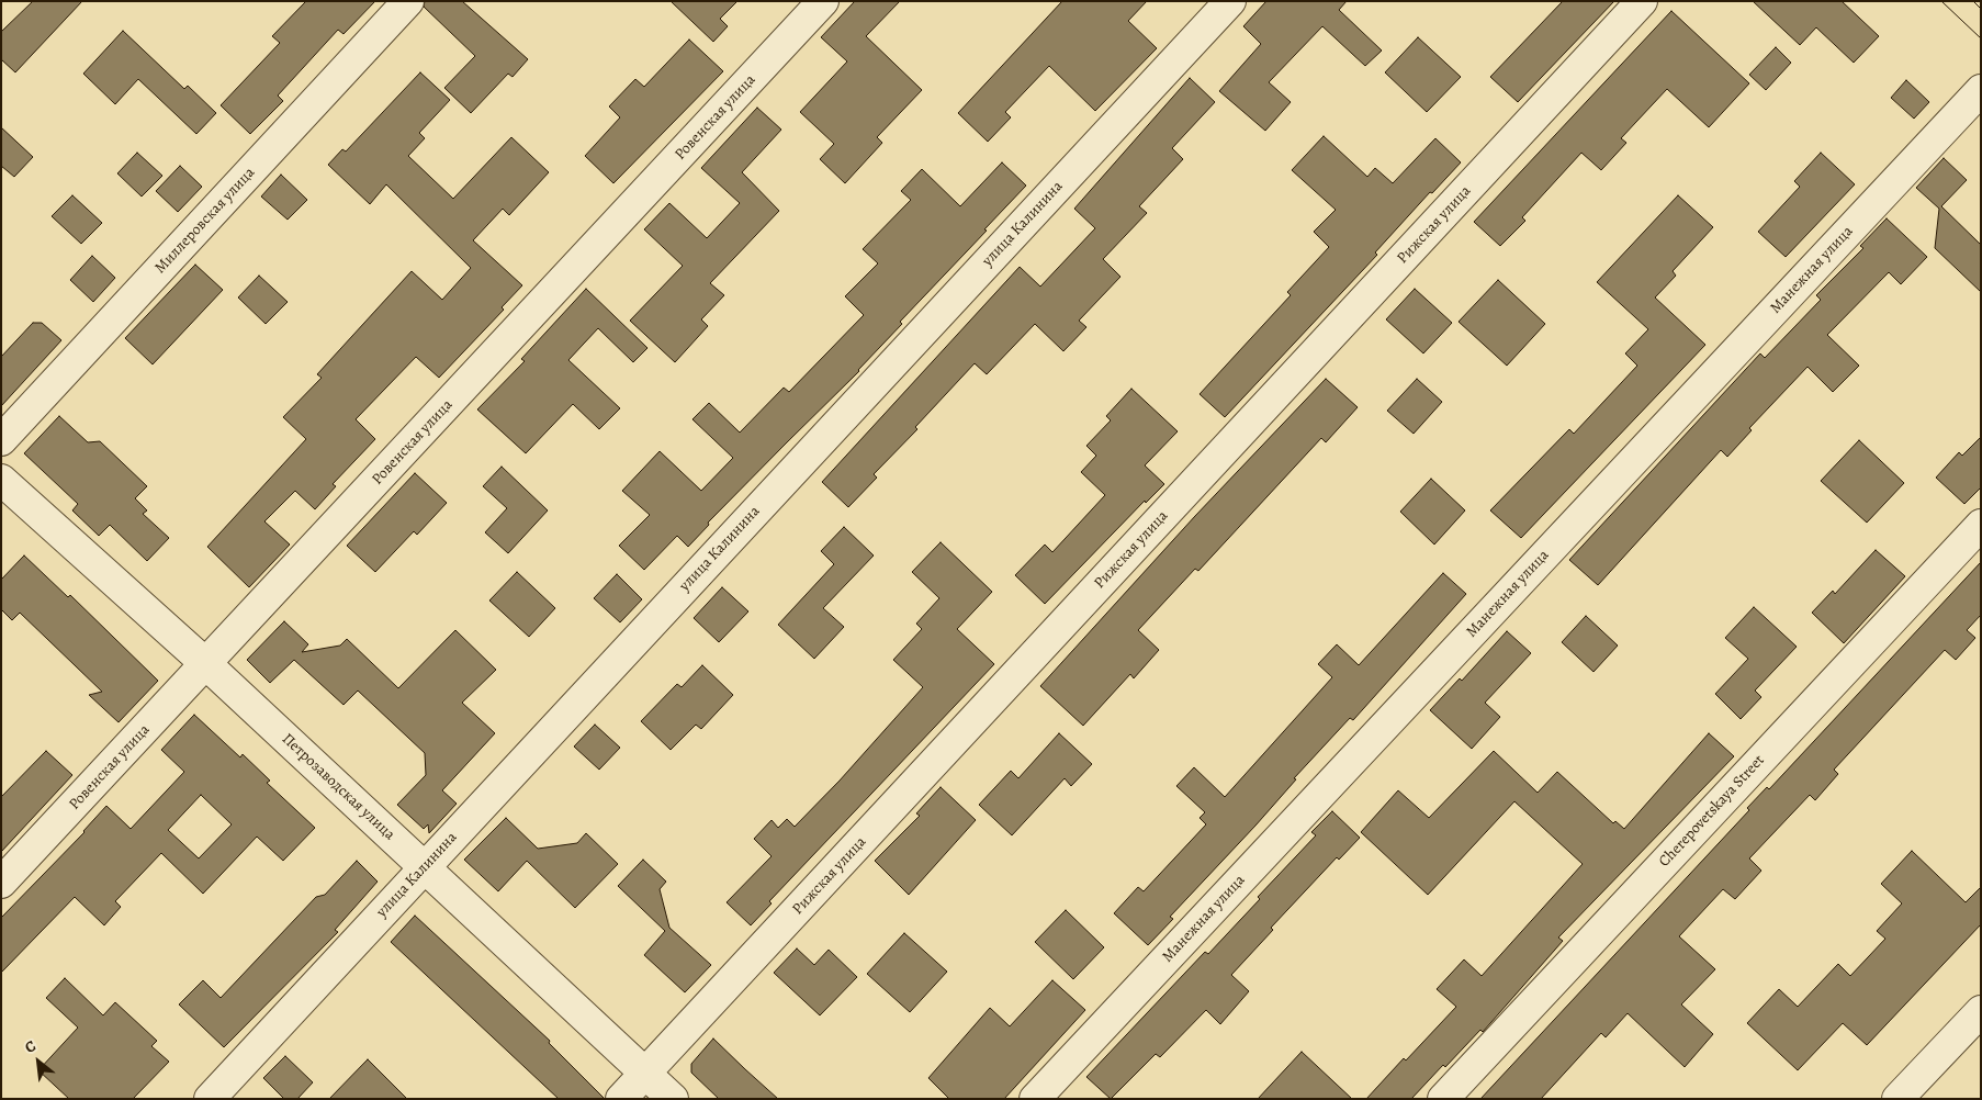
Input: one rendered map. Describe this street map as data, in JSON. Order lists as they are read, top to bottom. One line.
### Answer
{"streets":{"street":["Ровенская улица","Миллеровская улица","улица Калинина","Рижская улица","Манежная улица","Петрозаводская улица","Cherepovetskaya Street"]},"crossings":[["Ровенская улица","Петрозаводская улица"],["улица Калинина","Петрозаводская улица"],["Рижская улица","Петрозаводская улица"]],"north":"top left"}
